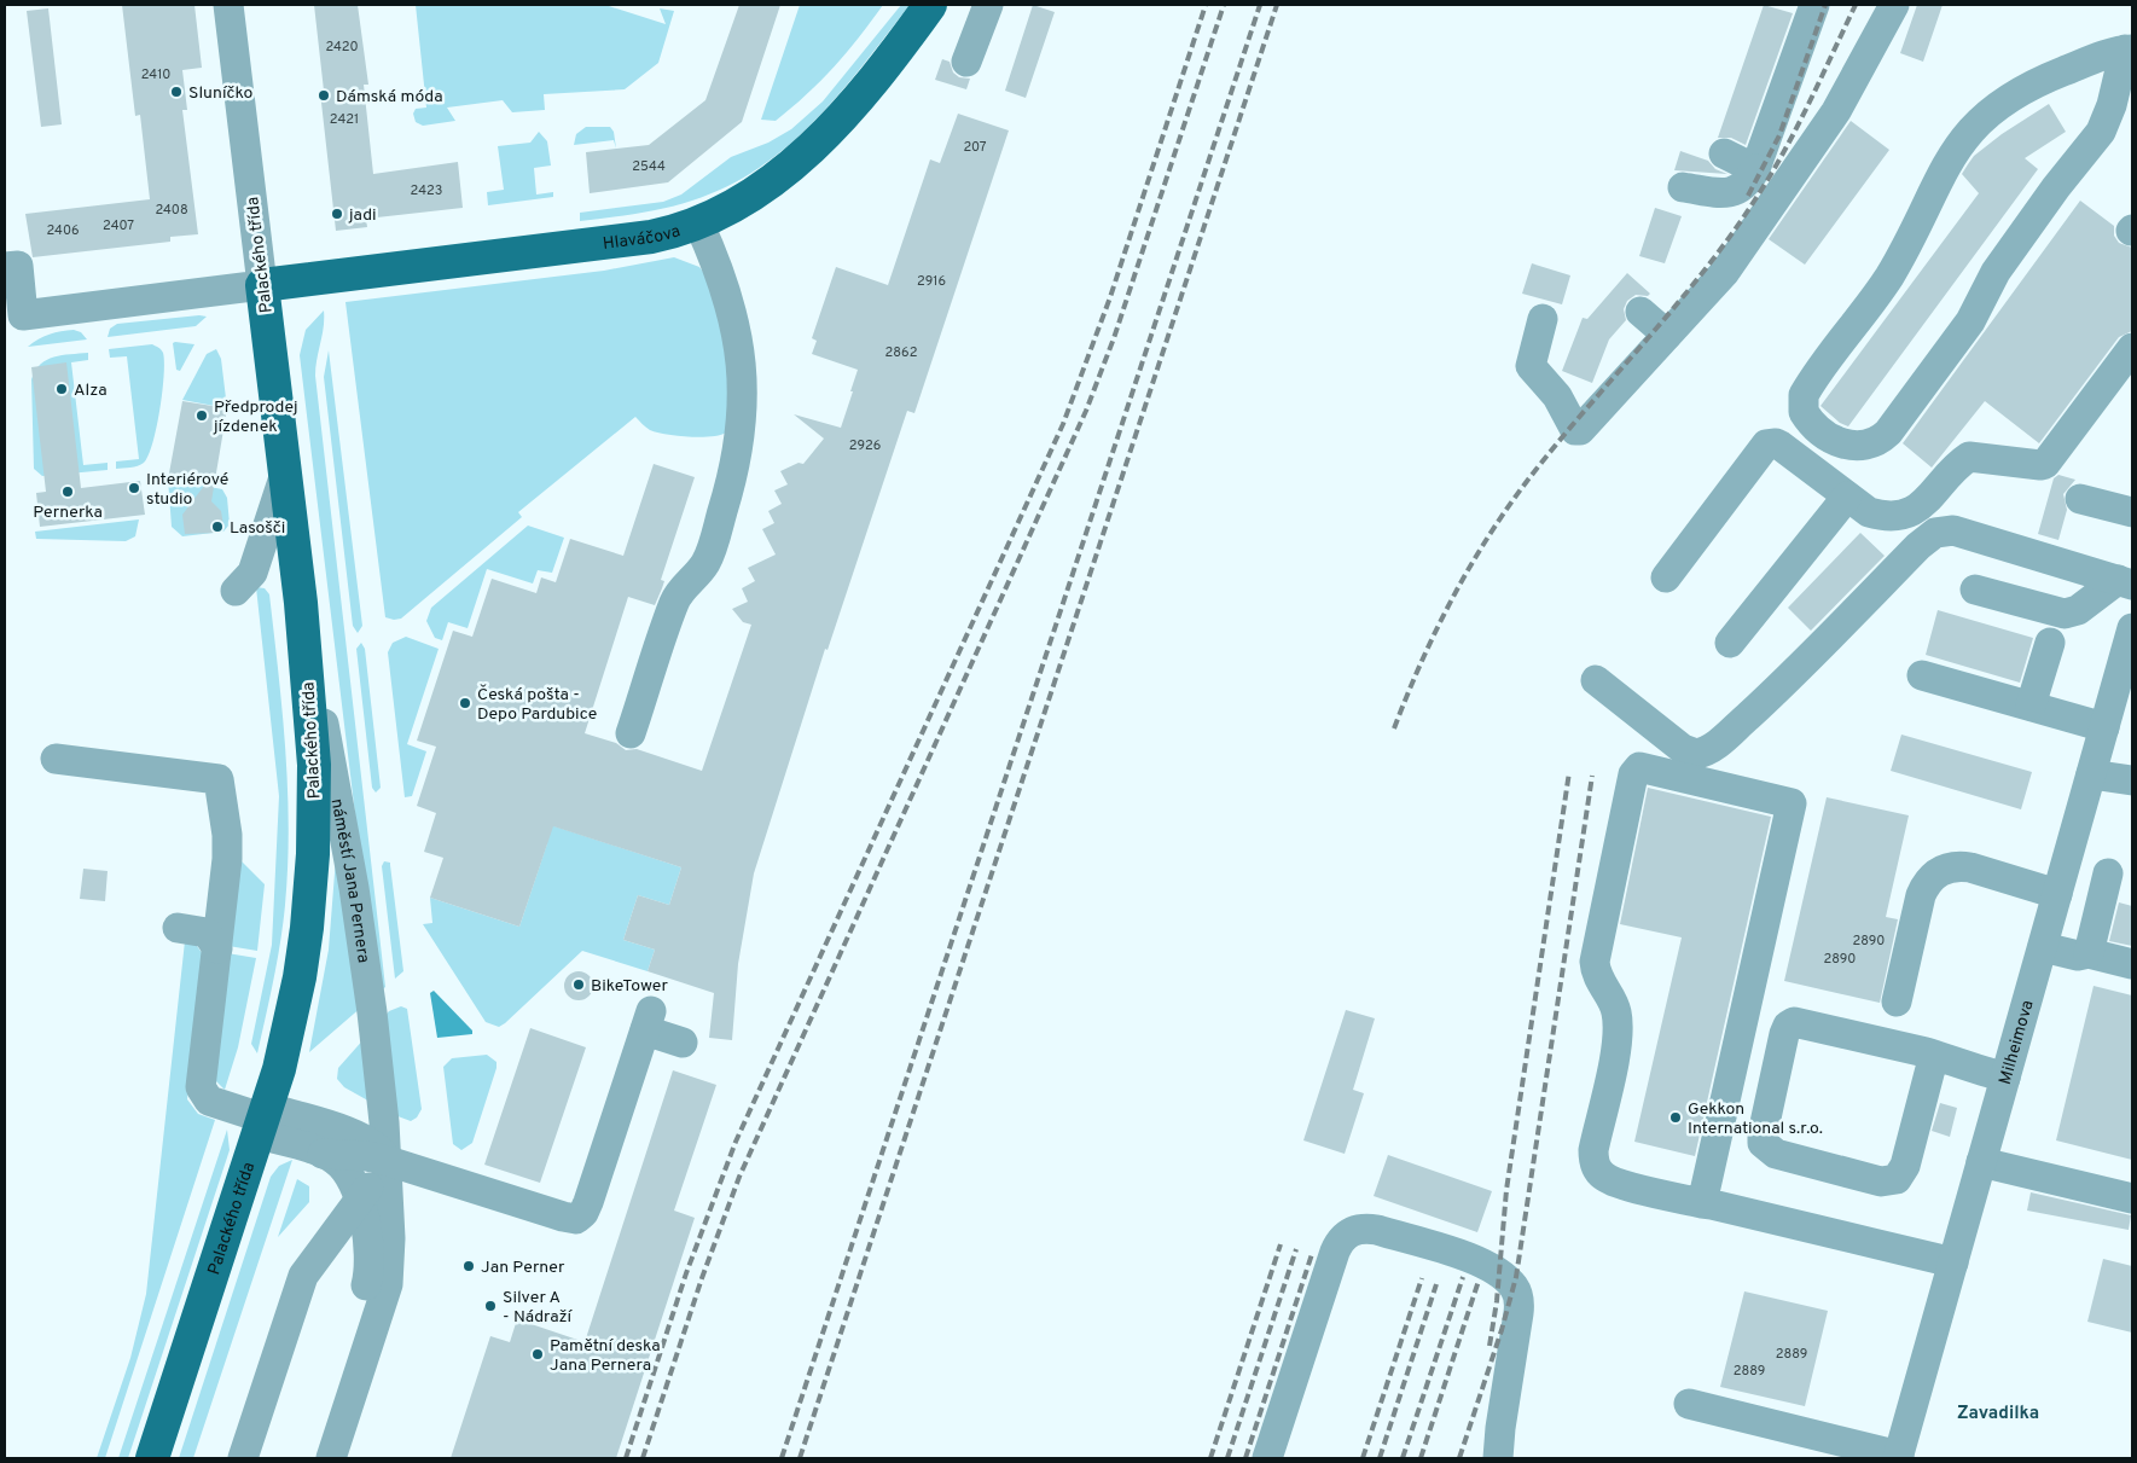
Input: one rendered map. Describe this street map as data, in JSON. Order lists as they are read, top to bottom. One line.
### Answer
{"streets":{"main road":["Hlaváčova","Palackého třída"],"street":["náměstí Jana Pernera","Milheimova"]},"crossings":[["Hlaváčova","Palackého třída"],["Palackého třída","náměstí Jana Pernera"]],"districts":["Zavadilka"],"places":["Sluníčko","Dámská móda","jadi","Alza","Předprodej jízdenek","Interiérové studio","Pernerka","Lasošči","Česká pošta - Depo Pardubice","BikeTower","Gekkon International s.r.o.","Jan Perner","Silver A - Nádraží","Pamětní deska Jana Pernera"],"house_numbers":["2420","2410","2421","207","2544","2423","2408","2407","2406","2916","2862","2926","2890","2890","2889","2889"]}
